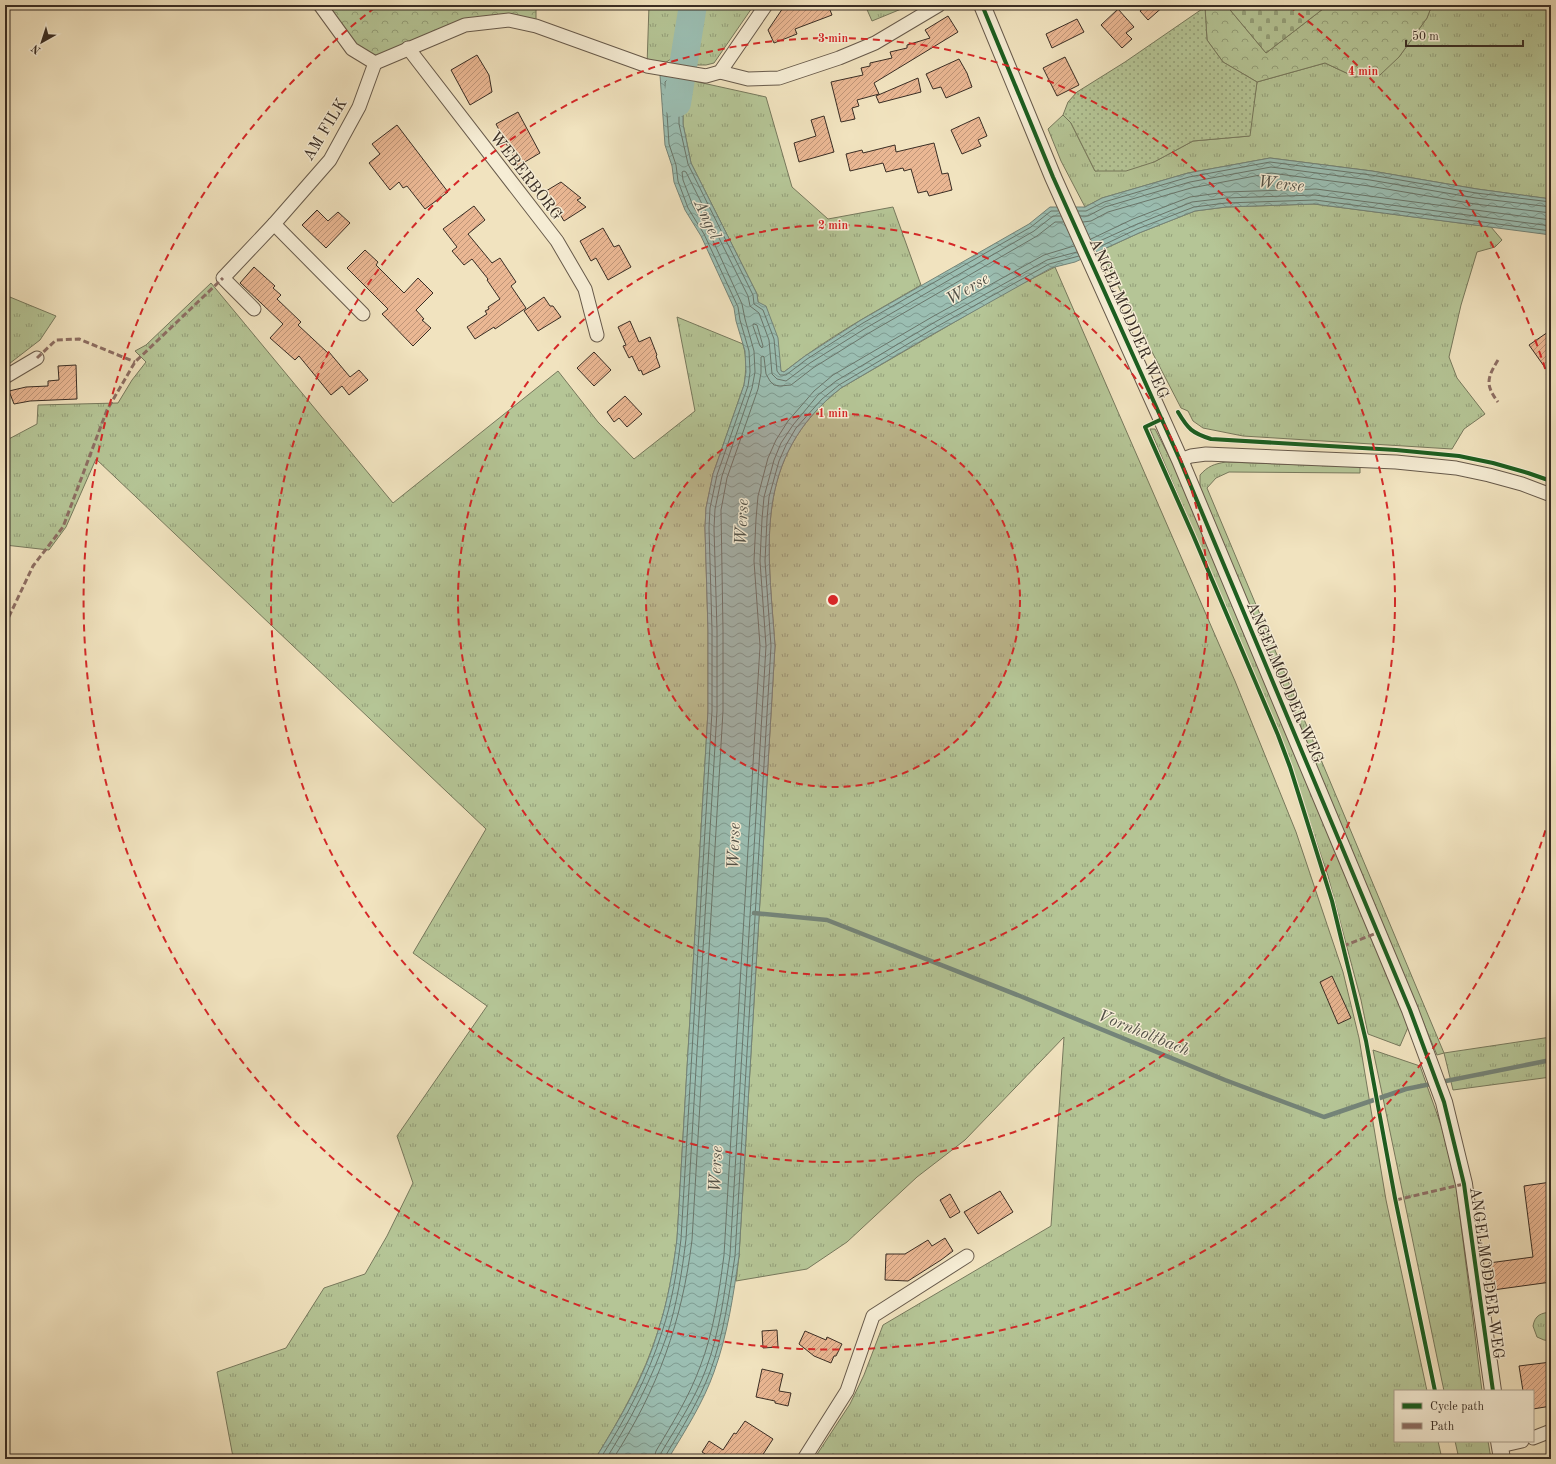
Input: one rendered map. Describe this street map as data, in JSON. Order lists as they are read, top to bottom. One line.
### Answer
{"streets":{"street":["AM FILK","WEBERBORG","ANGELMODDER WEG"]},"water":["Werse","Angel","Vornholtbach"],"legend":["Cycle path","Path"],"scale_bar":"50 m","north":"bottom left","rings":["3 min","4 min","2 min","1 min"]}
